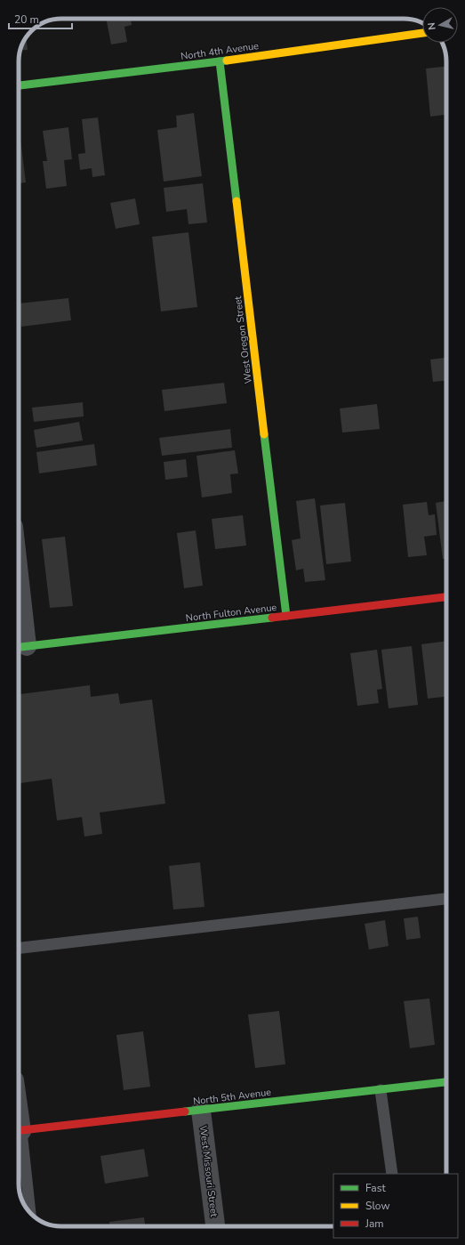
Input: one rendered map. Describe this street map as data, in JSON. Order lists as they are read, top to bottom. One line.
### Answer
{"streets":{"street":["North 4th Avenue","West Oregon Street","North Fulton Avenue","North 5th Avenue","West Missouri Street"]},"crossings":[["North 4th Avenue","West Oregon Street"],["West Oregon Street","North Fulton Avenue"],["North 5th Avenue","West Missouri Street"]],"legend":["Fast","Slow","Jam"],"scale_bar":"20 m","north":"left"}
